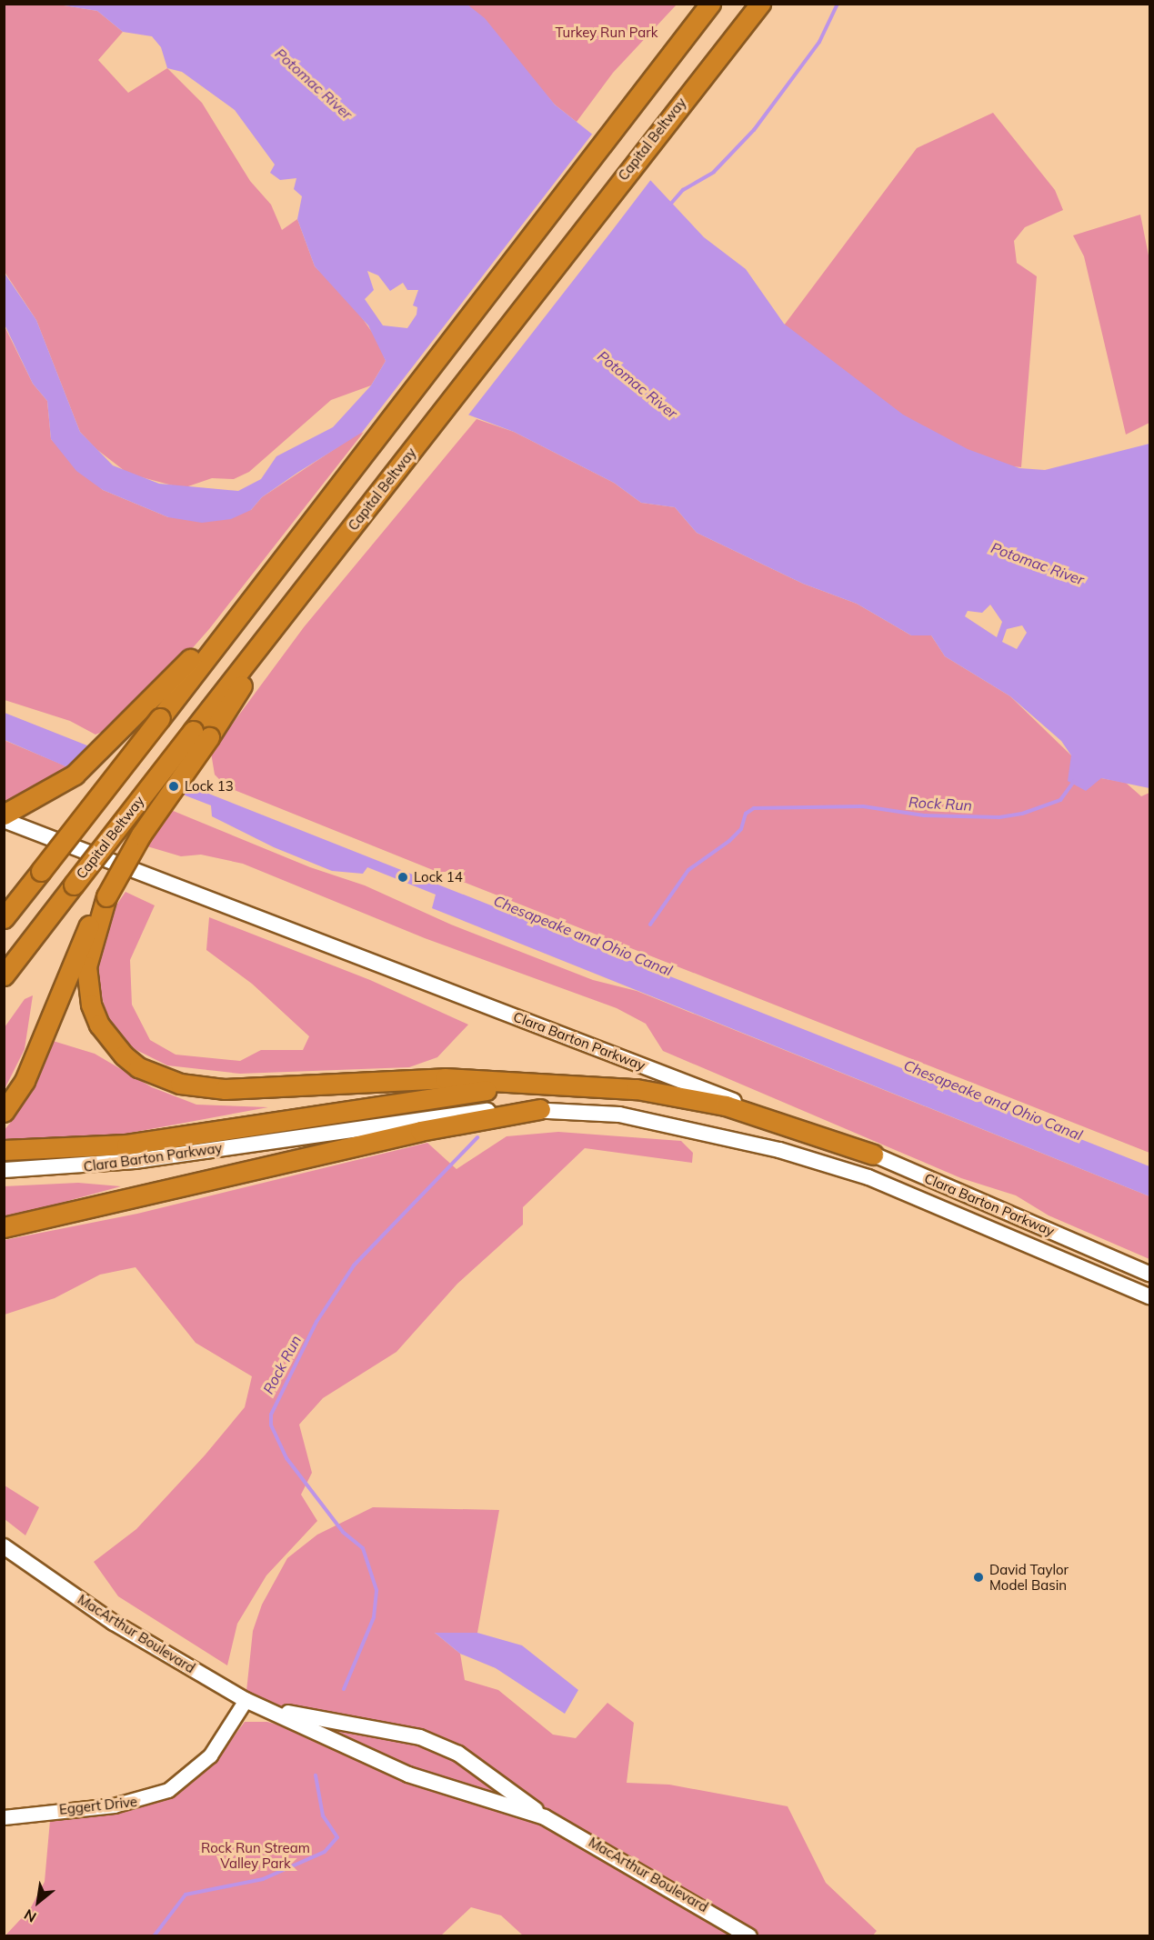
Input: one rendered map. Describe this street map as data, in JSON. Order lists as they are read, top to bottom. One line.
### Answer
{"streets":{"highway":["Capital Beltway"],"main road":["Clara Barton Parkway","MacArthur Boulevard"],"street":["Eggert Drive"]},"crossings":[["MacArthur Boulevard","Eggert Drive"]],"water":["Potomac River","Rock Run","Chesapeake and Ohio Canal"],"parks":["Turkey Run Park","Rock Run Stream Valley Park"],"places":["Lock 13","Lock 14","David Taylor Model Basin"],"north":"bottom left"}
